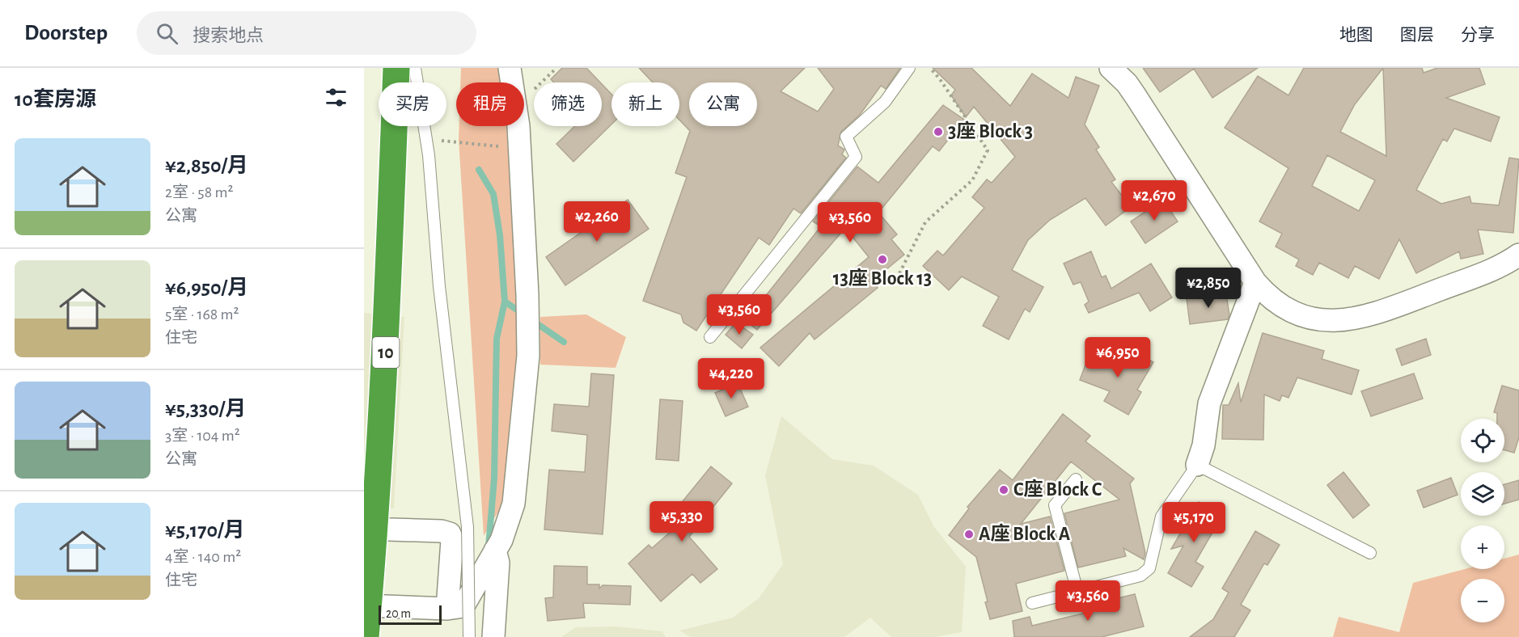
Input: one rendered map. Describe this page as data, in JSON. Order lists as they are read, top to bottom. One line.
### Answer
{"streets":{"highway":["10"]},"places":["3座 Block 3","13座 Block 13","C座 Block C","A座 Block A"],"scale_bar":"20 m","page":{"header":"Doorstep","search":"搜索地点","nav":["地图","图层","分享"],"heading":"10套房源","chip":["买房","租房","筛选","新上","公寓"],"list":[{"name":"¥2,850/月","note":"2室 · 58 m² · 公寓"},{"name":"¥6,950/月","note":"5室 · 168 m² · 住宅"},{"name":"¥5,330/月","note":"3室 · 104 m² · 公寓"},{"name":"¥5,170/月","note":"4室 · 140 m² · 住宅"}],"price":["¥2,670","¥2,260","¥3,560","¥2,850","¥3,560","¥6,950","¥4,220","¥5,330","¥5,170","¥3,560"],"map_buttons":["+","−"],"scale":"20 m"}}
